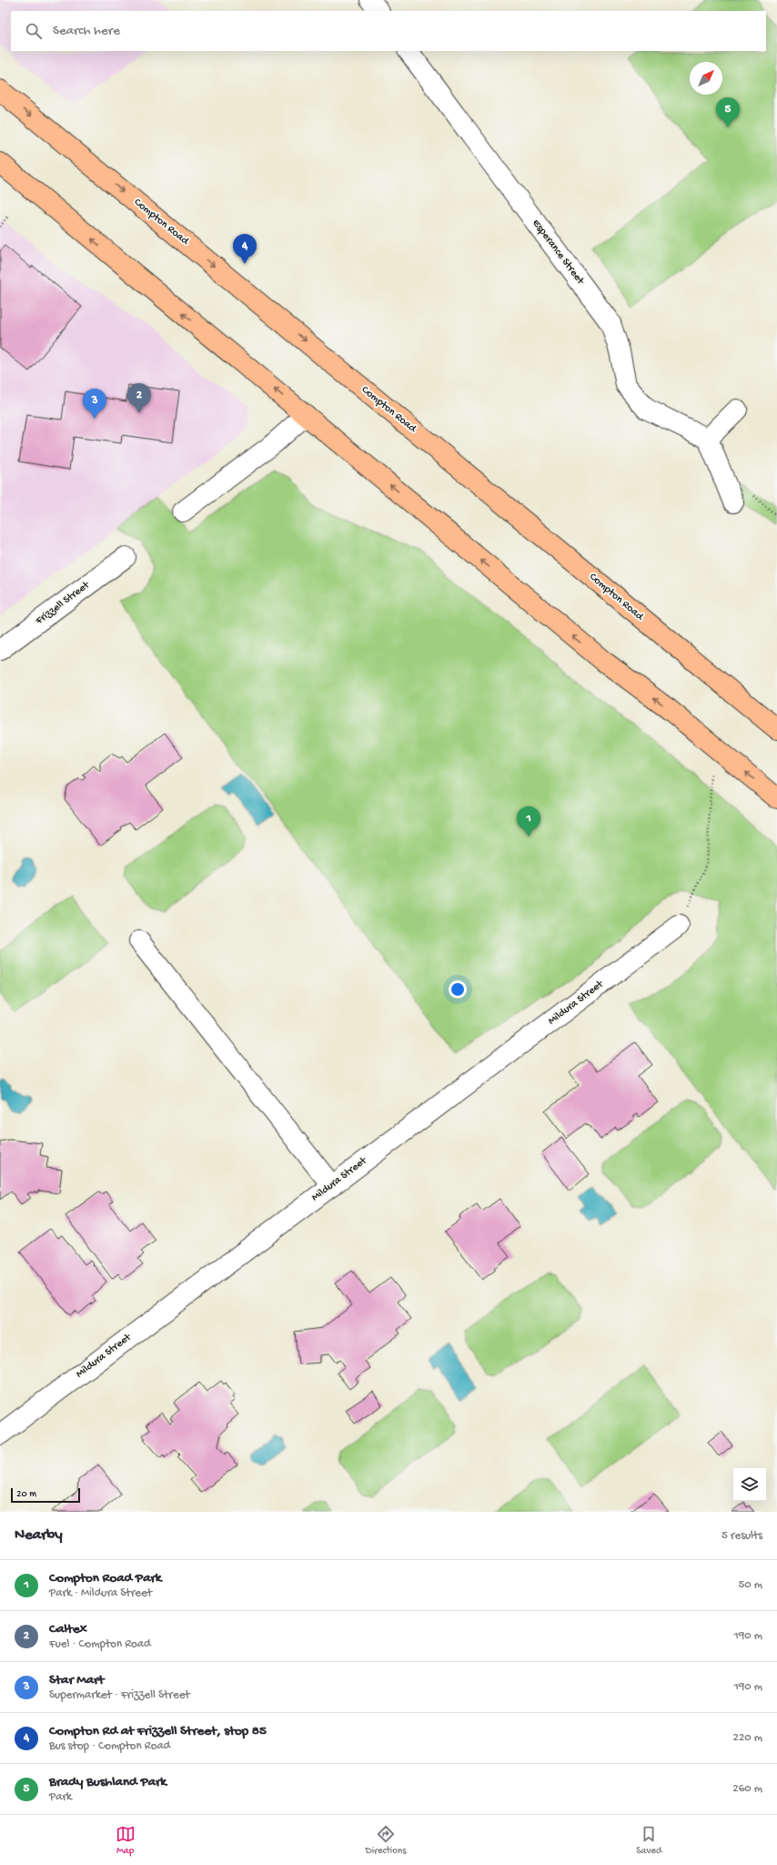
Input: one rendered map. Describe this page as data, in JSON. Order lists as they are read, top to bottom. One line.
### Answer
{"streets":{"main road":["Compton Road"],"street":["Esperance Street","Frizzell Street","Mildura Street"]},"scale_bar":"20 m","north":"top right","page":{"search":"Search here","pins":["5","4","2","3","1"],"scale":"20 m","heading":["Nearby","5 results"],"list":[{"mark":"1","name":"Compton Road Park","note":"Park · Mildura Street","value":"50 m"},{"mark":"2","name":"Caltex","note":"Fuel · Compton Road","value":"190 m"},{"mark":"3","name":"Star Mart","note":"Supermarket · Frizzell Street","value":"190 m"},{"mark":"4","name":"Compton Rd at Frizzell Street, stop 85","note":"Bus stop · Compton Road","value":"220 m"},{"mark":"5","name":"Brady Bushland Park","note":"Park","value":"260 m"}],"nav":["Map","Directions","Saved"]}}
